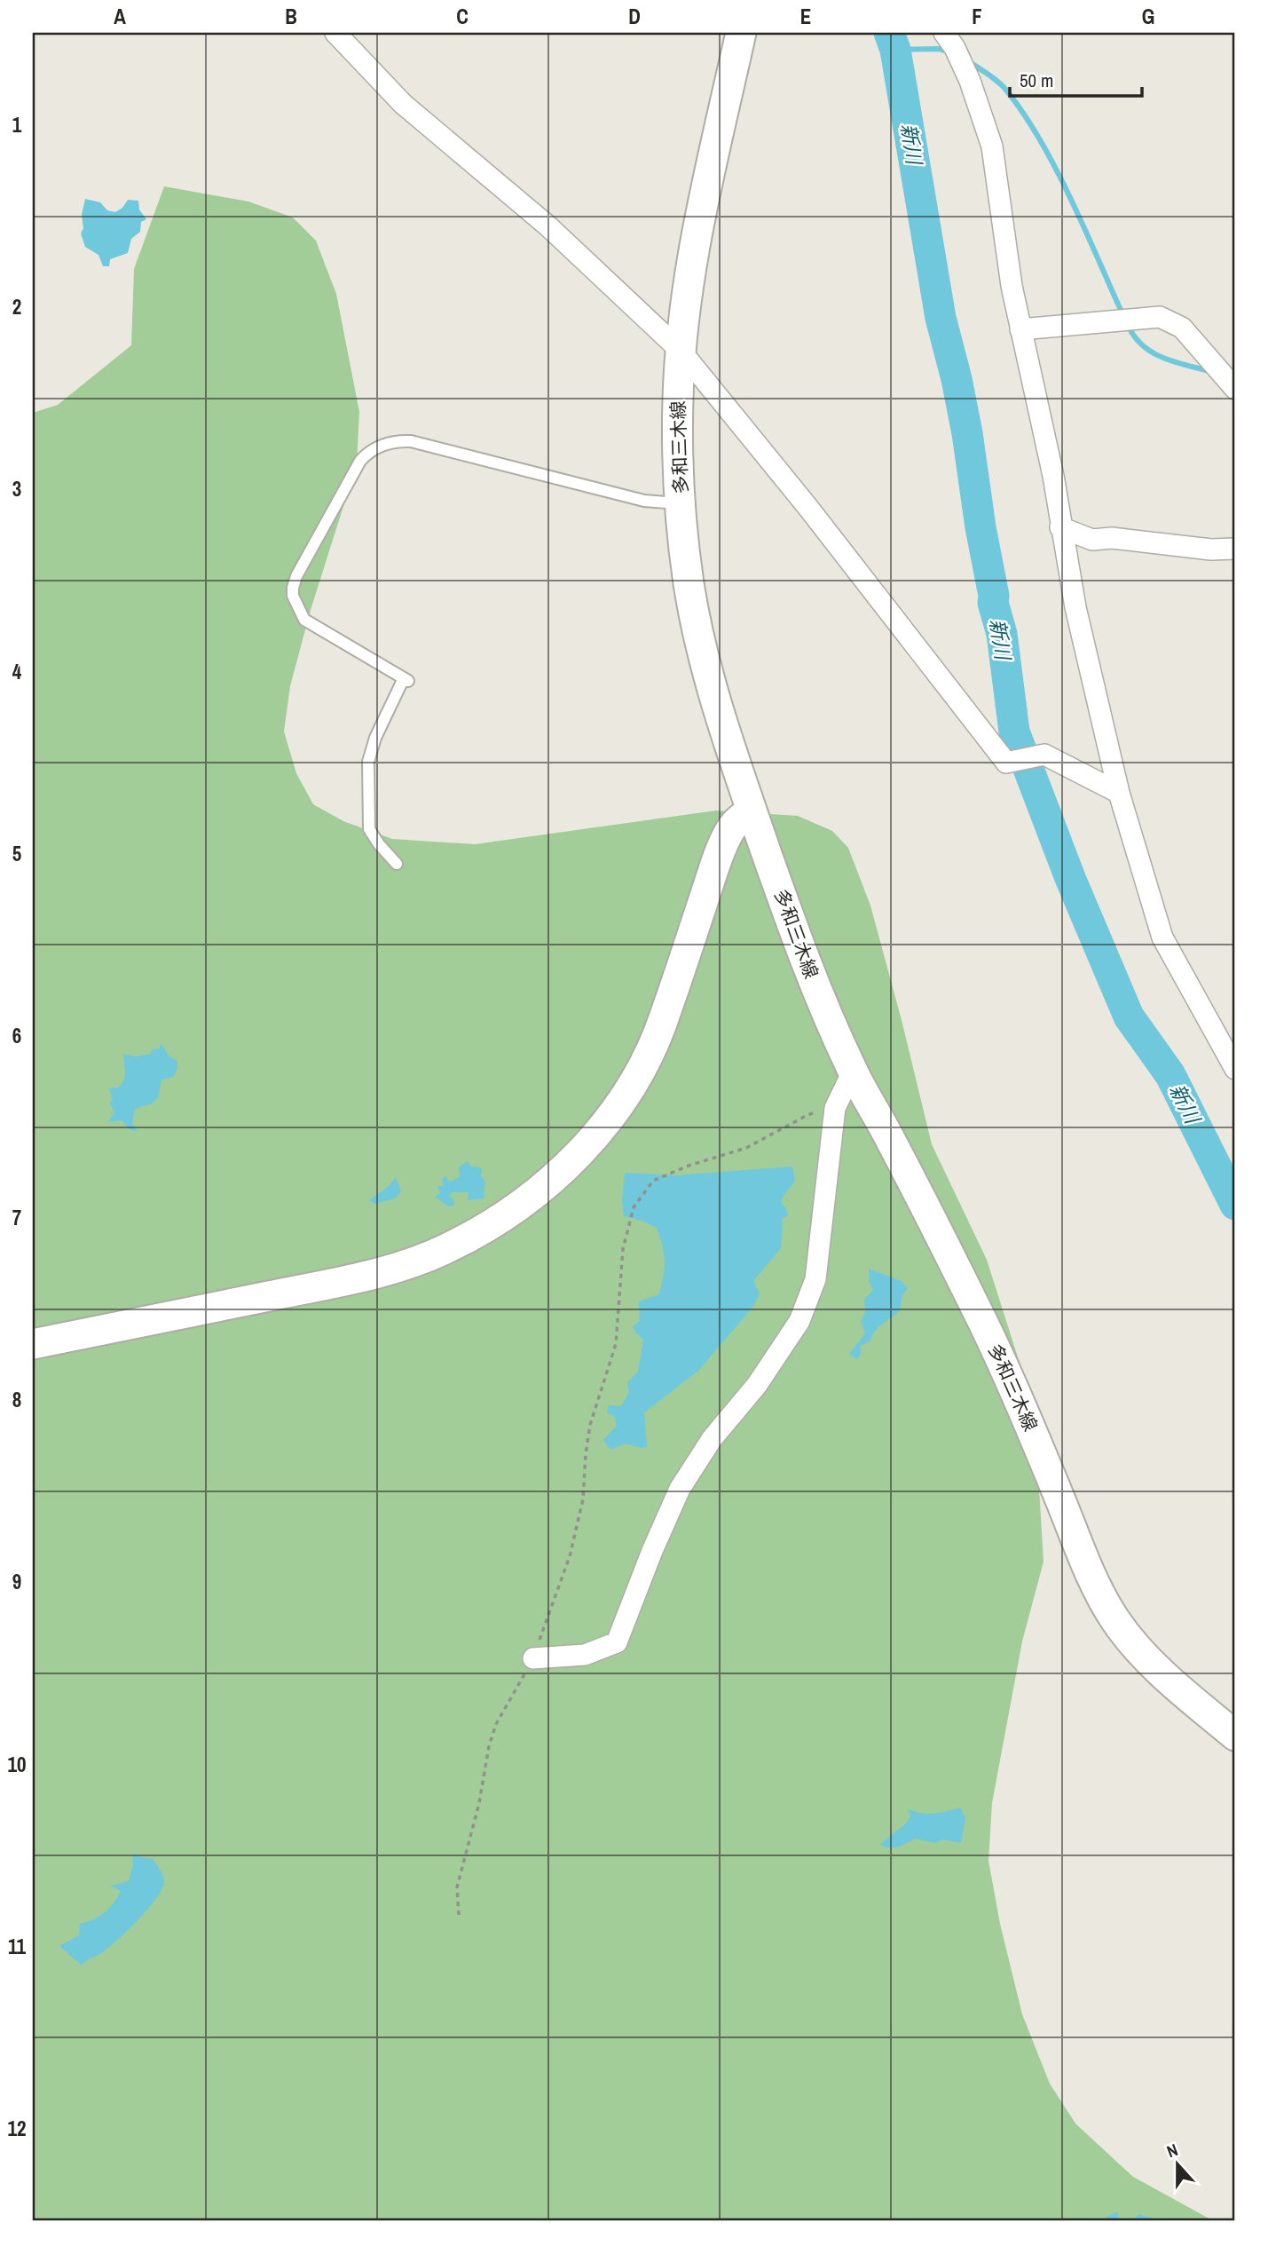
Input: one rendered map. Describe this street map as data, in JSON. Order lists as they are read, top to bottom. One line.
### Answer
{"streets":{"main road":["多和三木線"]},"water":["新川"],"scale_bar":"50 m","north":"top","grid":{"columns":["A","B","C","D","E","F","G"],"rows":["1","2","3","4","5","6","7","8","9","10","11","12"]}}
